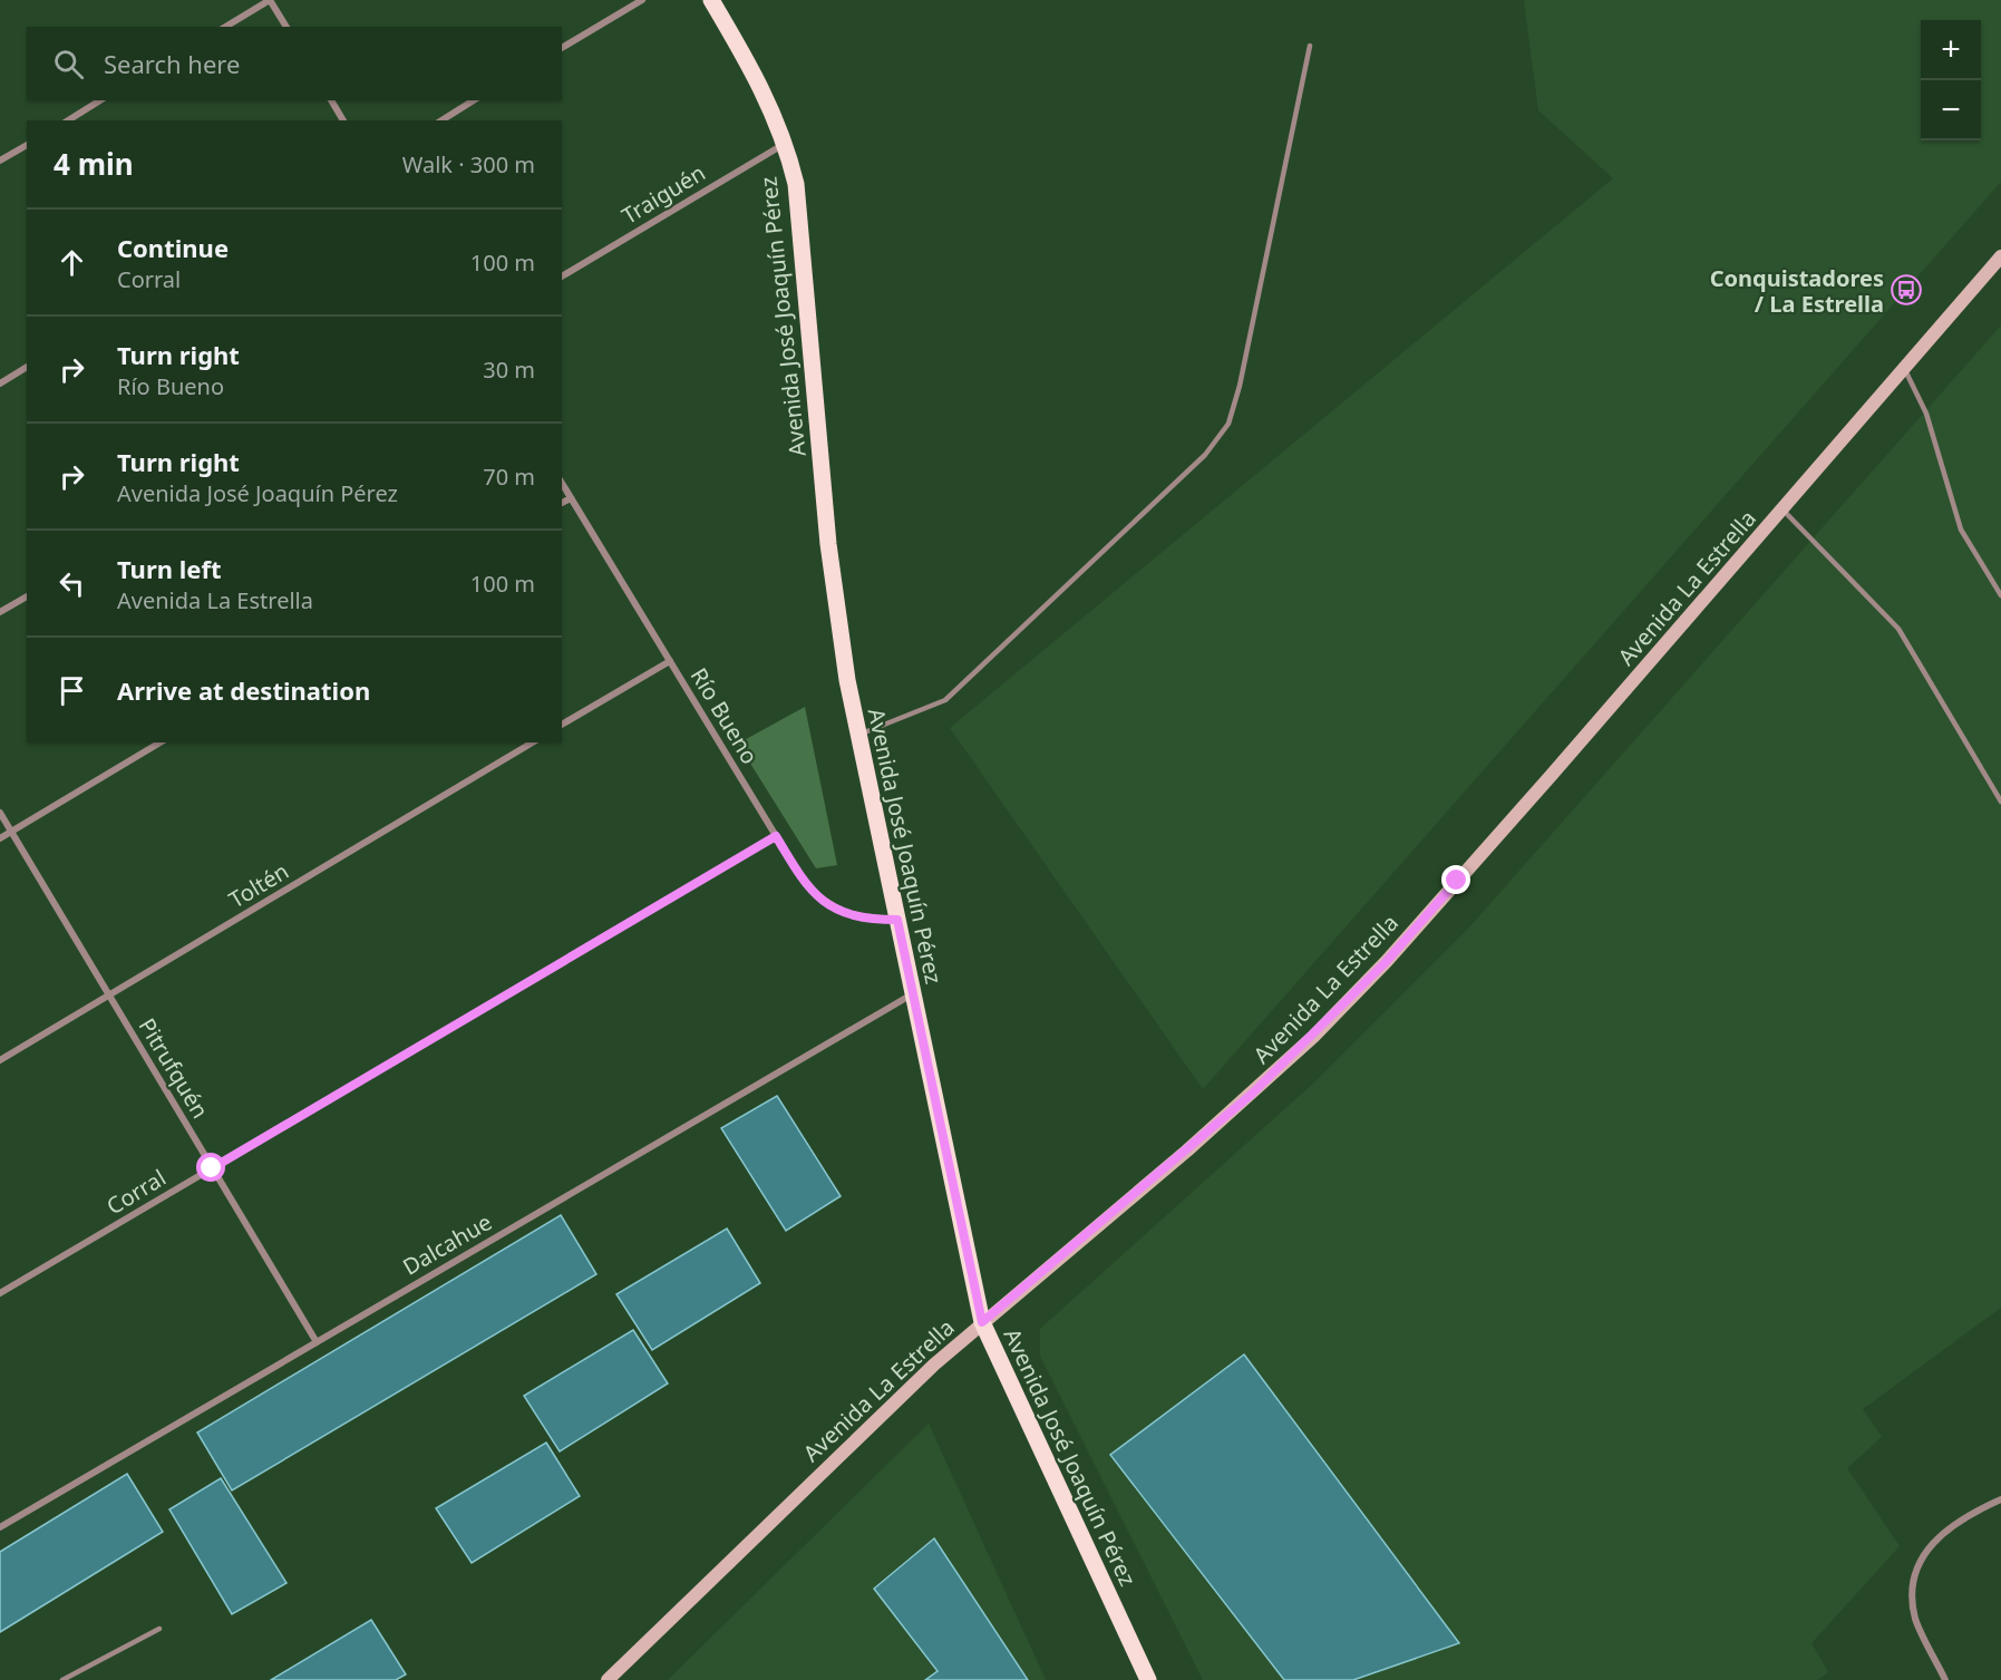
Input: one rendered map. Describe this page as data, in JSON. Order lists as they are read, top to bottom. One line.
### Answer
{"streets":{"main road":["Avenida José Joaquín Pérez","Avenida La Estrella"],"street":["Traiguén","Río Bueno","Toltén","Pitrufquén","Corral","Dalcahue"]},"crossings":[["Traiguén","Avenida José Joaquín Pérez"],["Avenida José Joaquín Pérez","Avenida La Estrella"],["Avenida José Joaquín Pérez","Río Bueno"],["Avenida José Joaquín Pérez","Dalcahue"],["Río Bueno","Corral"],["Toltén","Pitrufquén"],["Pitrufquén","Corral"],["Pitrufquén","Dalcahue"]],"places":{"bus stop":["Conquistadores / La Estrella"]},"page":{"map_buttons":["+","−"],"search":"Search here","heading":["4 min","Walk · 300 m"],"list":[["Continue","Corral","100 m"],["Turn right","Río Bueno","30 m"],["Turn right","Avenida José Joaquín Pérez","70 m"],["Turn left","Avenida La Estrella","100 m"],"Arrive at destination"]}}
